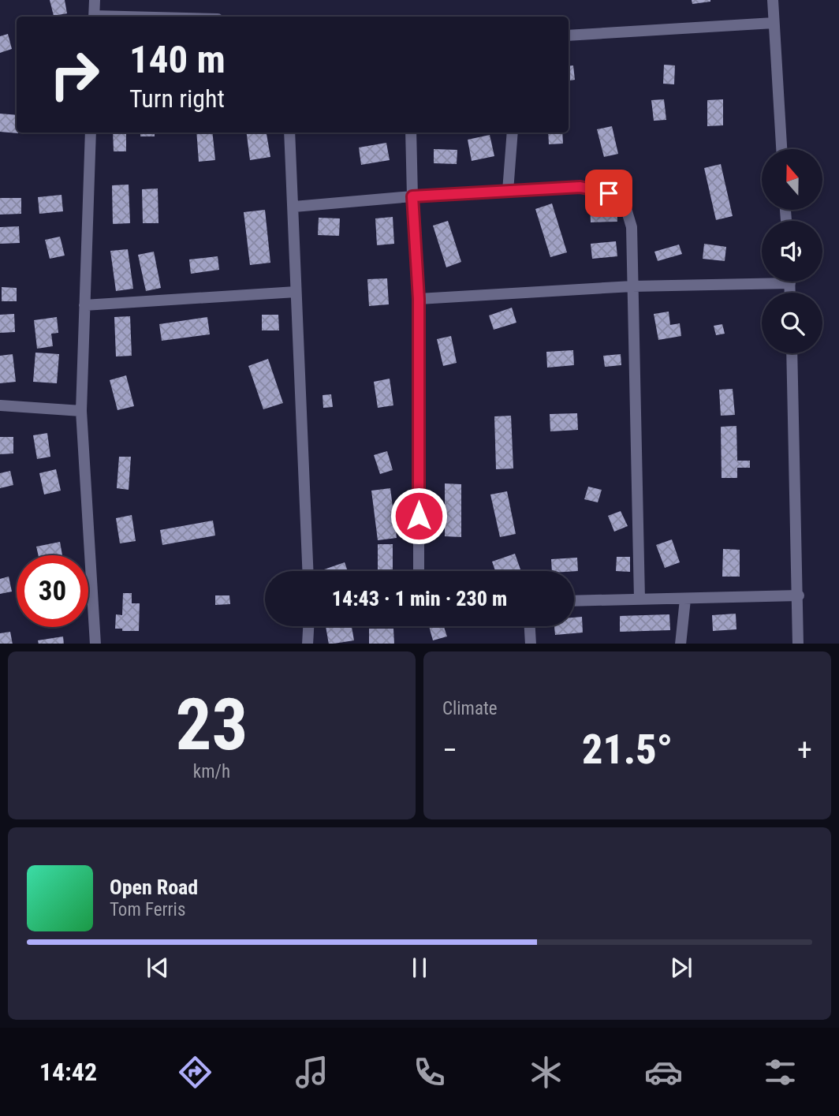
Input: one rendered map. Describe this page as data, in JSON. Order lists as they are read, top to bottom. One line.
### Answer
{"north":"top","page":{"turn":["140 m","Turn right"],"limit":"30","trip":"14:43 · 1 min · 230 m","tile":[["23","km/h"],"Climate"],"heat":["−","21.5°","+"],"song":["Open Road","Tom Ferris"],"tabs":"14:42"}}
